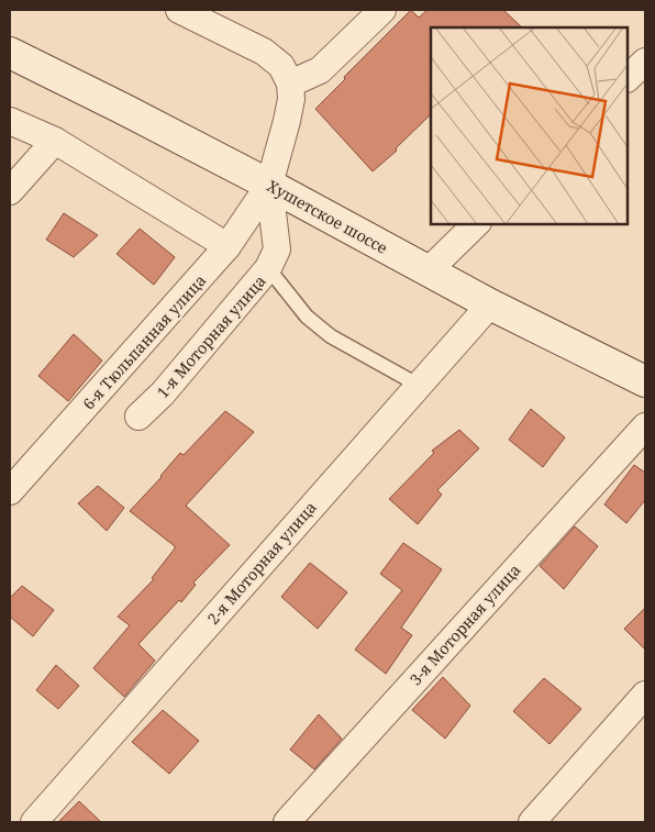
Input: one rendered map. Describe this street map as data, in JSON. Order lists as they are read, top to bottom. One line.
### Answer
{"streets":{"main road":["Хушетское шоссе"],"street":["1-я Моторная улица","6-я Тюльпанная улица","2-я Моторная улица","3-я Моторная улица"]},"crossings":[["Хушетское шоссе","1-я Моторная улица"],["Хушетское шоссе","6-я Тюльпанная улица"],["Хушетское шоссе","2-я Моторная улица"],["1-я Моторная улица","6-я Тюльпанная улица"]]}
